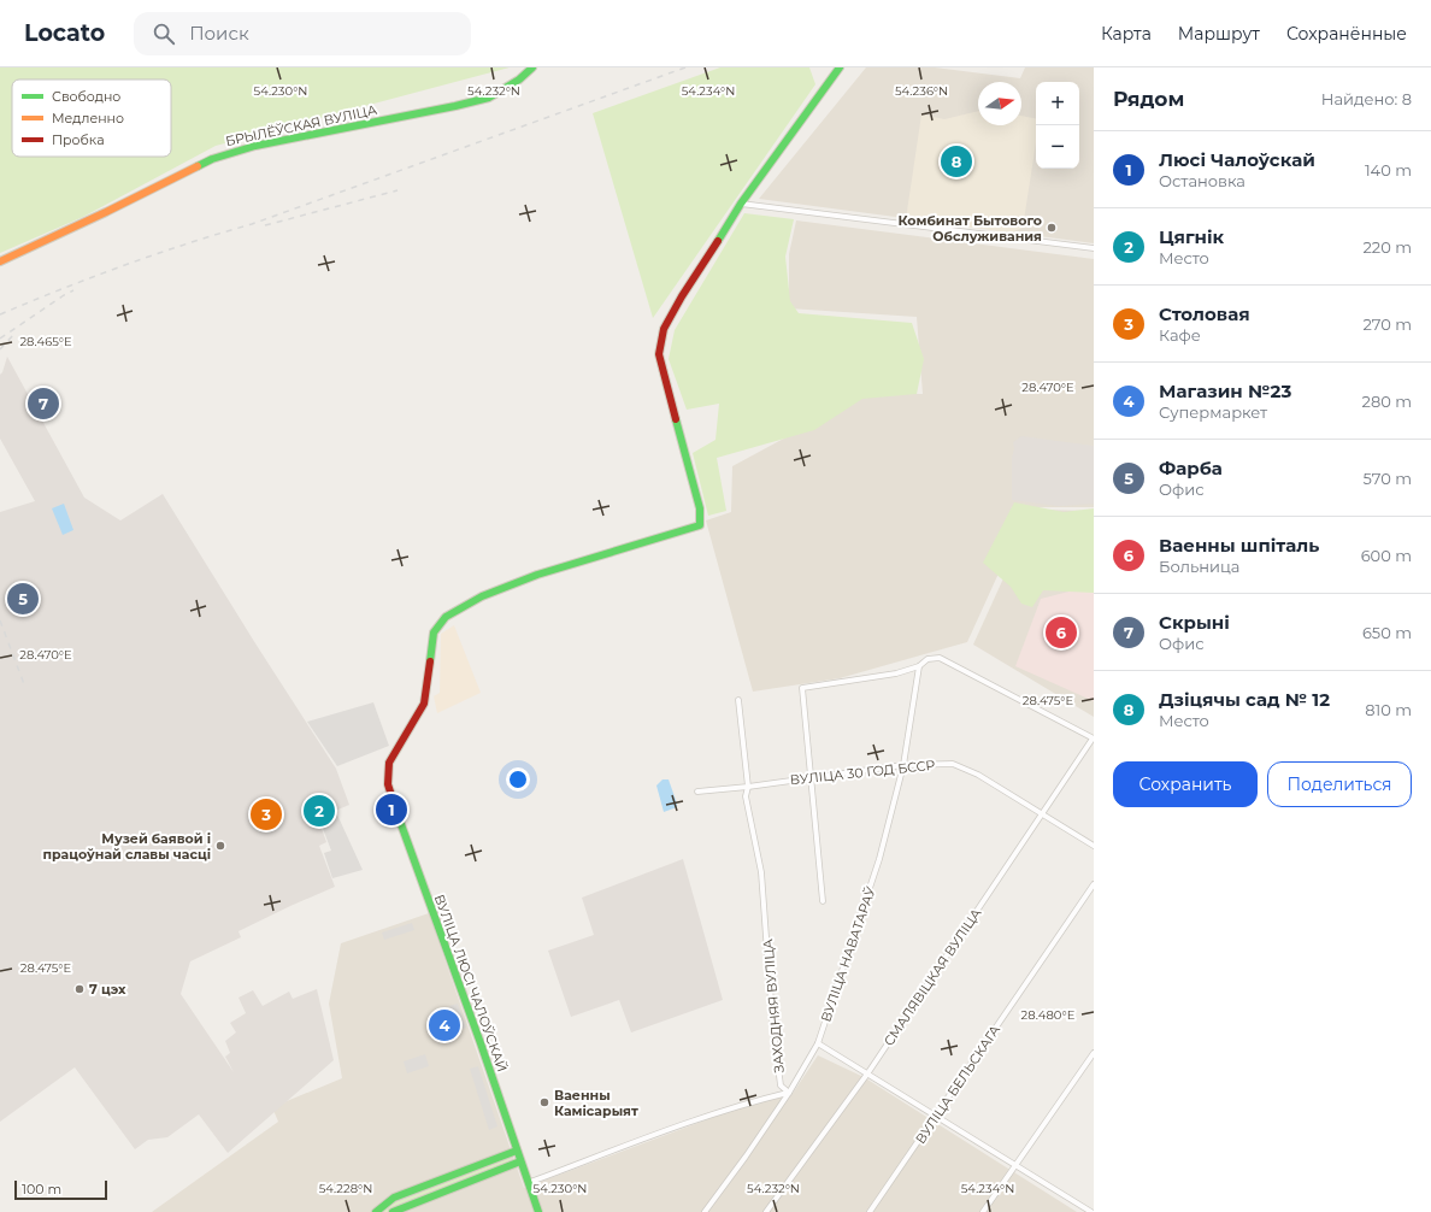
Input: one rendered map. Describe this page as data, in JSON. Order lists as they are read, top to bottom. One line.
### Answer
{"streets":{"street":["БРЫЛЁЎСКАЯ ВУЛІЦА","ВУЛІЦА 30 ГОД БССР","ВУЛІЦА НАВАТАРАЎ","СМАЛЯВІЦКАЯ ВУЛІЦА","ВУЛІЦА ЛЮСІ ЧАЛОЎСКАЙ","ЗАХОДНЯЯ ВУЛІЦА","ВУЛІЦА БЕЛЬСКАГА"]},"crossings":[["ВУЛІЦА 30 ГОД БССР","ВУЛІЦА НАВАТАРАЎ"],["ВУЛІЦА 30 ГОД БССР","СМАЛЯВІЦКАЯ ВУЛІЦА"],["ВУЛІЦА 30 ГОД БССР","ЗАХОДНЯЯ ВУЛІЦА"],["ВУЛІЦА НАВАТАРАЎ","ЗАХОДНЯЯ ВУЛІЦА"]],"places":["Комбинат Бытового Обслуживания","Музей баявой і працоўнай славы часці","7 цэх","Ваенны Камісарыят"],"legend":["Свободно","Медленно","Пробка"],"scale_bar":"100 m","north":"right","page":{"header":"Locato","search":"Поиск","nav":["Карта","Маршрут","Сохранённые"],"heading":["Рядом","Найдено: 8"],"map_buttons":["+","−"],"list":[{"mark":"1","name":"Люсі Чалоўскай","note":"Остановка","value":"140 m"},{"mark":"2","name":"Цягнік","note":"Место","value":"220 m"},{"mark":"3","name":"Столовая","note":"Кафе","value":"270 m"},{"mark":"4","name":"Магазин №23","note":"Супермаркет","value":"280 m"},{"mark":"5","name":"Фарба","note":"Офис","value":"570 m"},{"mark":"6","name":"Ваенны шпіталь","note":"Больница","value":"600 m"},{"mark":"7","name":"Скрыні","note":"Офис","value":"650 m"},{"mark":"8","name":"Дзіцячы сад № 12","note":"Место","value":"810 m"}],"pins":["8","7","5","6","1","2","3","4"],"buttons":["Сохранить","Поделиться"],"scale":"100 m"},"coordinates":["54.230°N","54.232°N","54.234°N","54.236°N","28.465°E","28.470°E","28.475°E","28.480°E","54.228°N"]}
